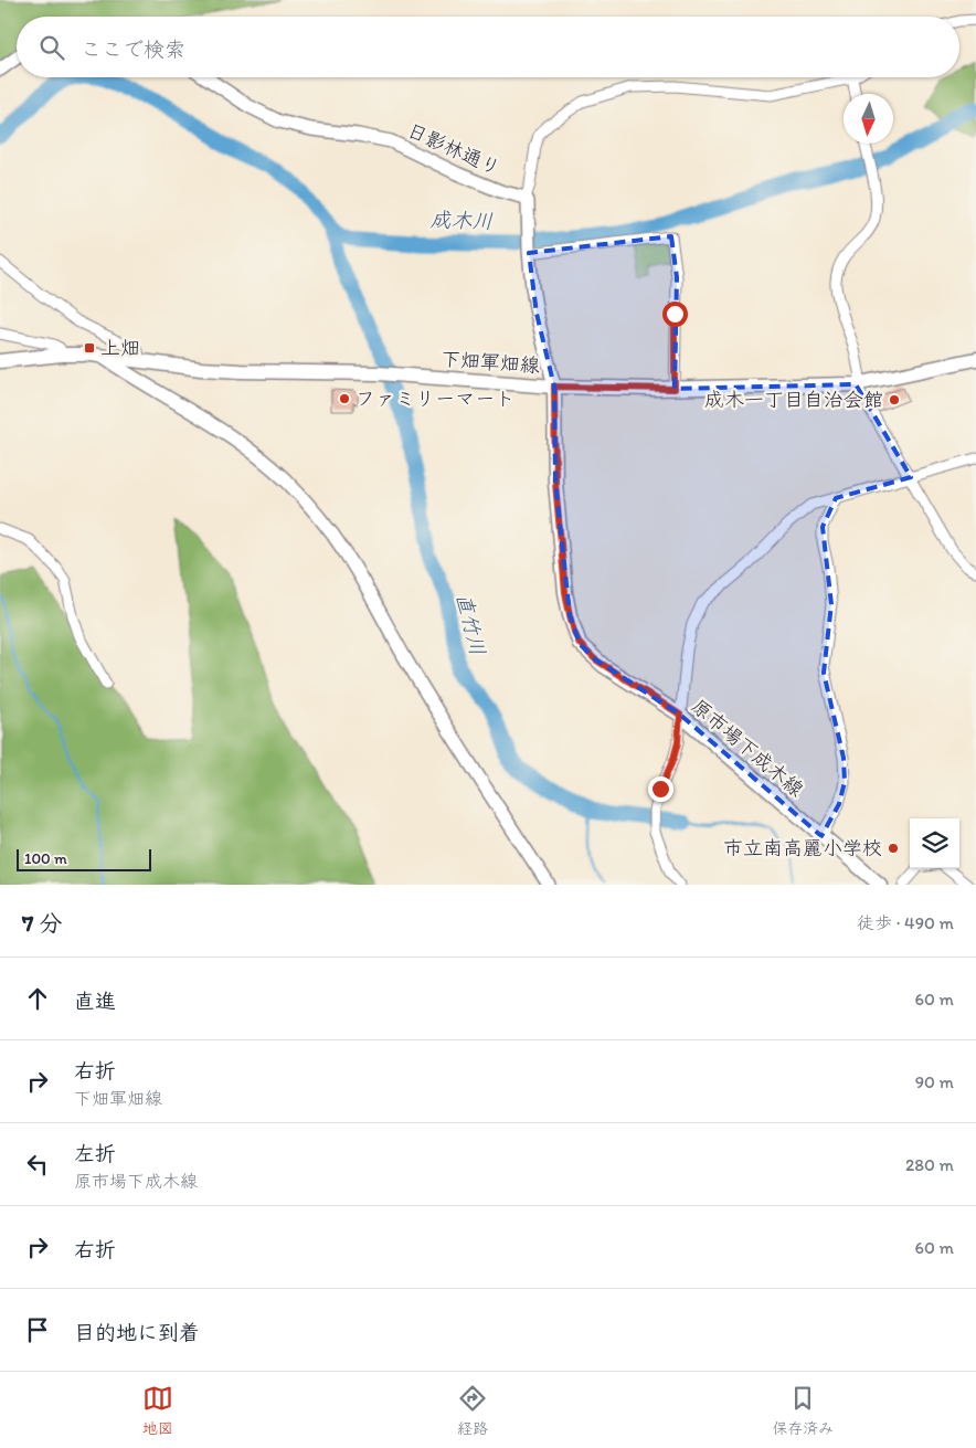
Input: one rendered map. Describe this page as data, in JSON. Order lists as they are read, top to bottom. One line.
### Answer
{"streets":{"main road":["下畑軍畑線","原市場下成木線"],"street":["日影林通り"]},"crossings":[["下畑軍畑線","原市場下成木線"]],"water":["成木川","直竹川"],"places":{"transit":["上畑"],"other":["ファミリーマート","成木一丁目自治会館","市立南高麗小学校"]},"scale_bar":"100 m","north":"bottom","page":{"search":"ここで検索","scale":"100 m","heading":["7 分","徒歩 · 490 m"],"list":[["直進","60 m"],["右折","下畑軍畑線","90 m"],["左折","原市場下成木線","280 m"],["右折","60 m"],"目的地に到着"],"nav":["地図","経路","保存済み"]}}
